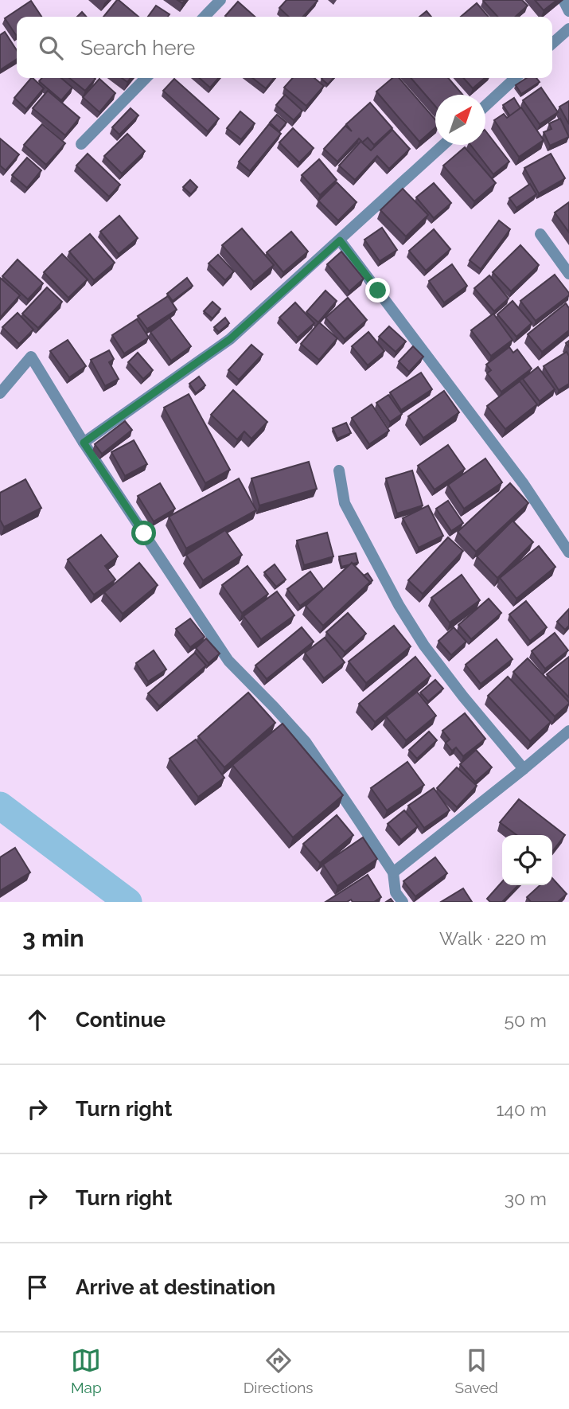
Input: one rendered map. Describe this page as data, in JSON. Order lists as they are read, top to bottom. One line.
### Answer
{"north":"top right","page":{"search":"Search here","heading":["3 min","Walk · 220 m"],"list":[["Continue","50 m"],["Turn right","140 m"],["Turn right","30 m"],"Arrive at destination"],"nav":["Map","Directions","Saved"]}}
